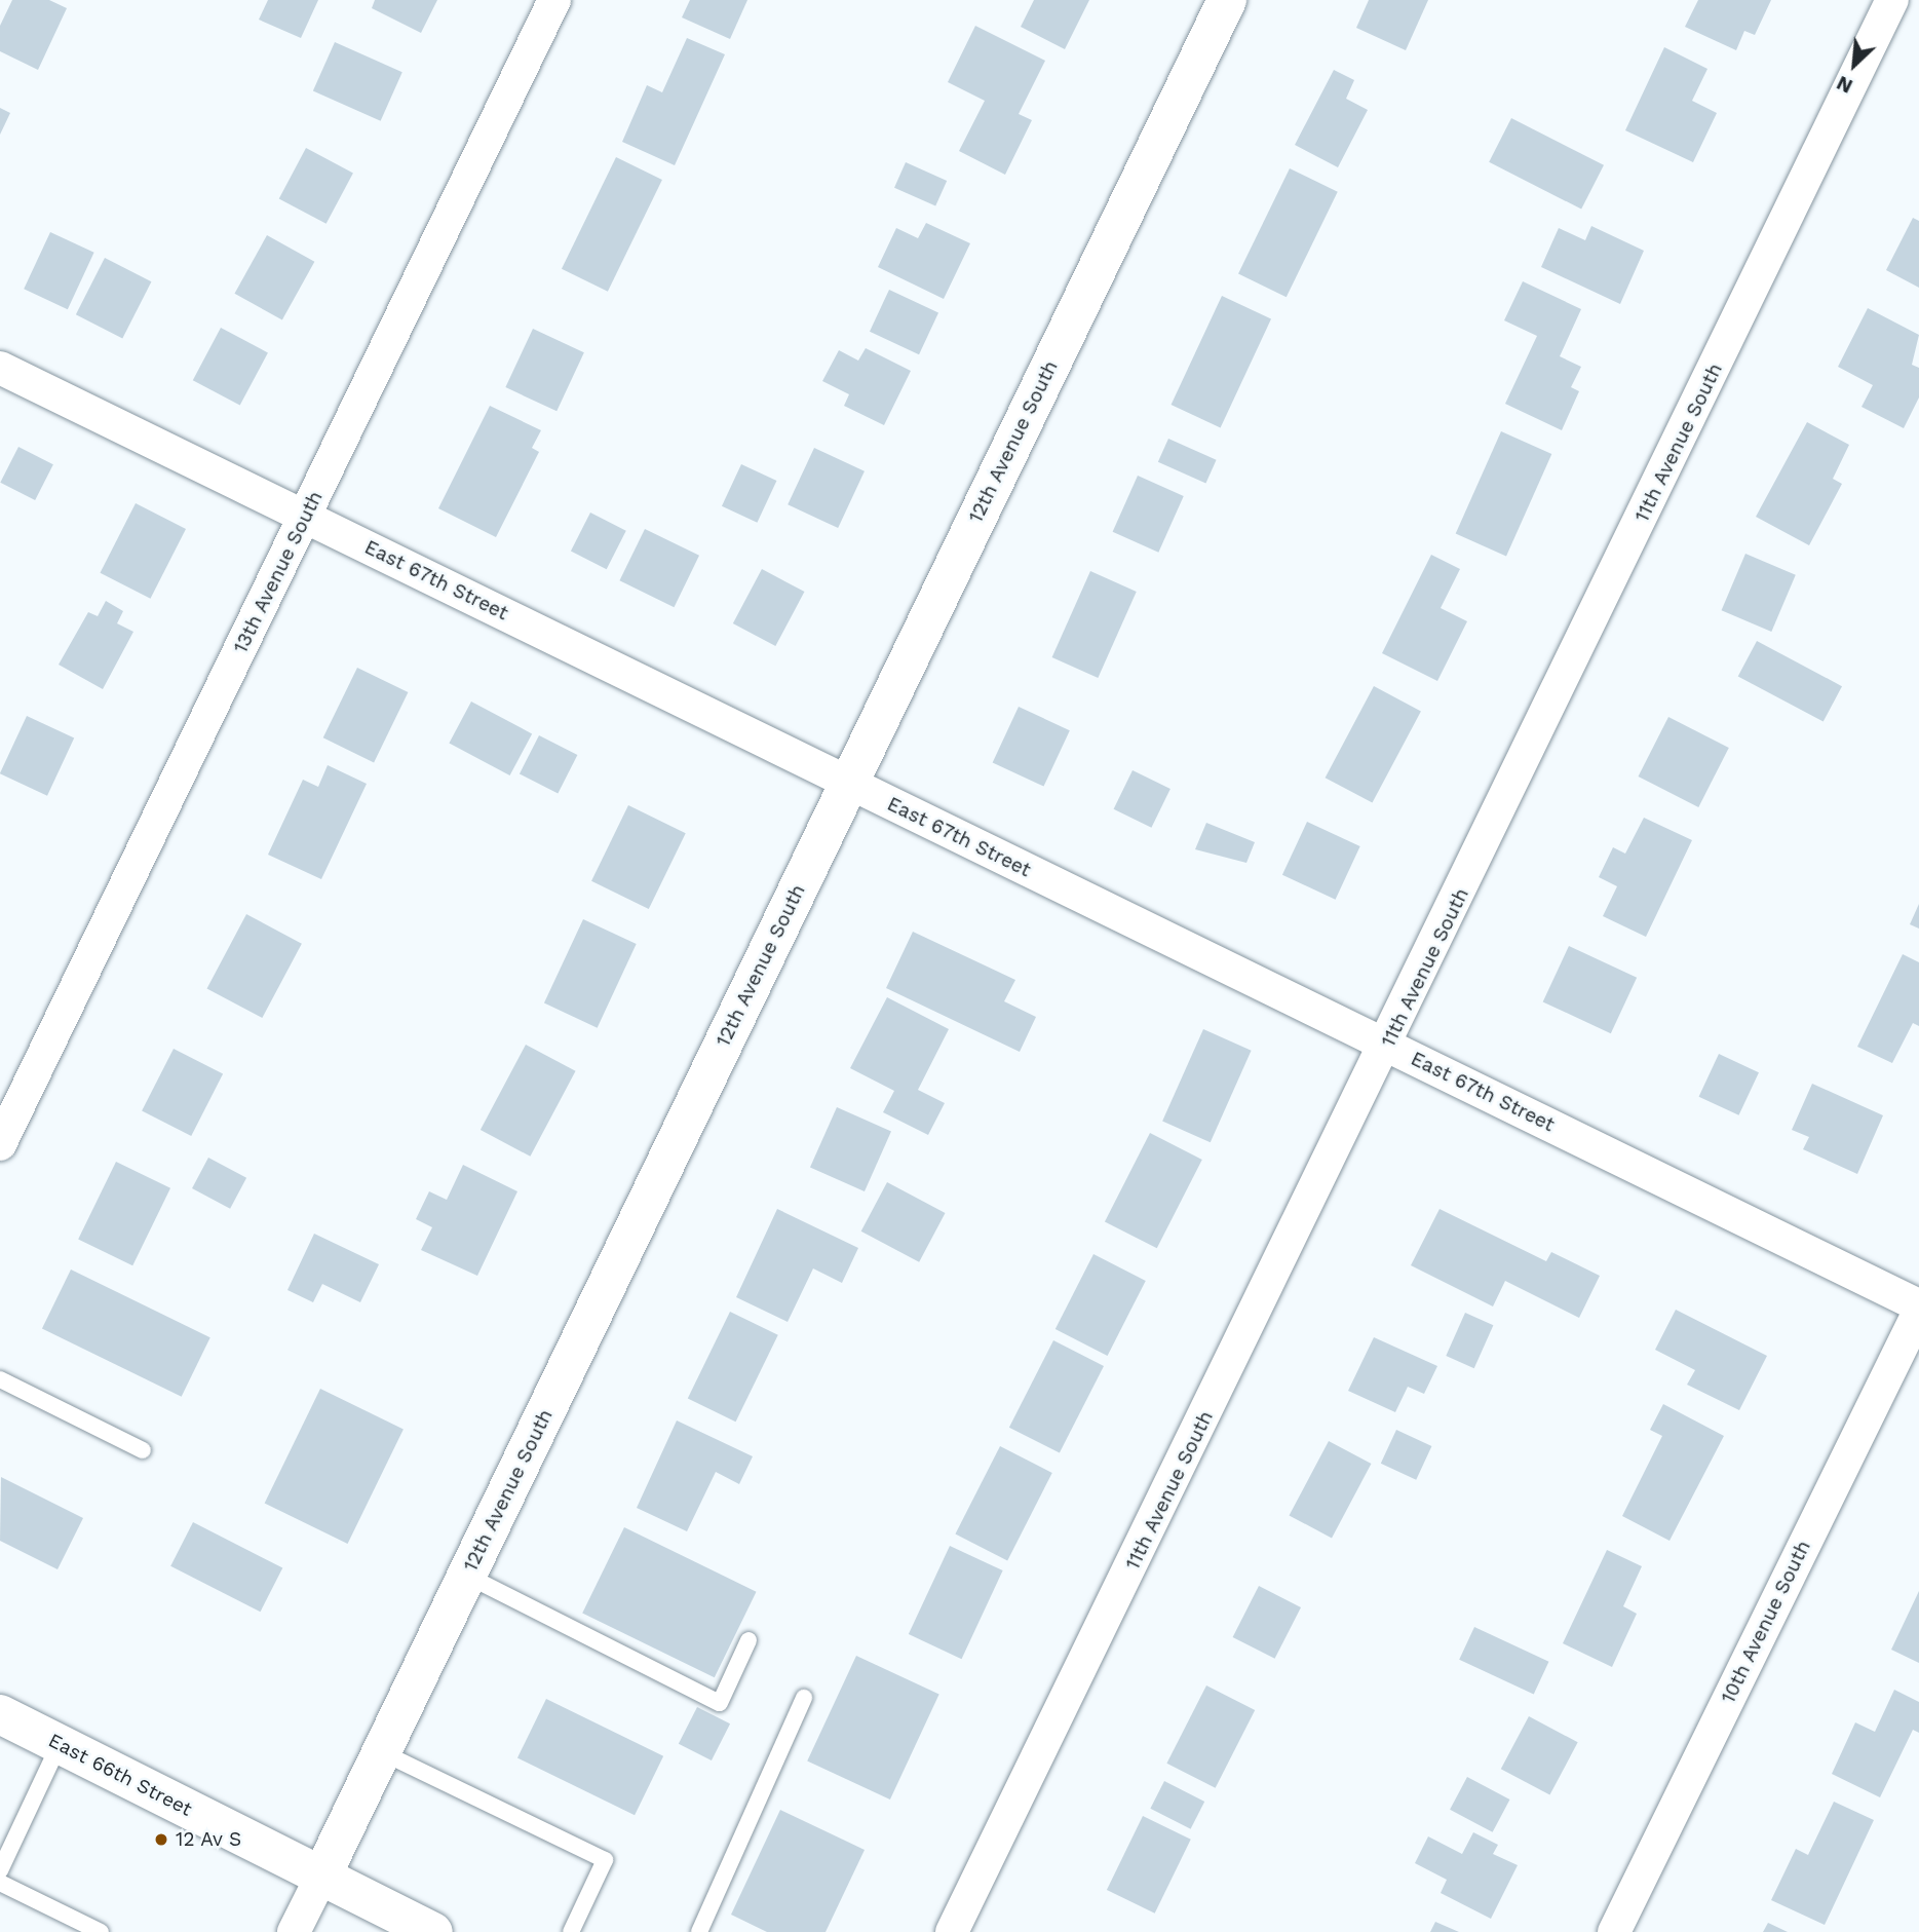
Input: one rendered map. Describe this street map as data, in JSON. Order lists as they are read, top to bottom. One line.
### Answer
{"streets":{"street":["12th Avenue South","11th Avenue South","13th Avenue South","East 67th Street","10th Avenue South","East 66th Street"]},"crossings":[["12th Avenue South","East 67th Street"],["12th Avenue South","East 66th Street"],["11th Avenue South","East 67th Street"],["13th Avenue South","East 67th Street"]],"places":["12 Av S"],"north":"bottom left"}
